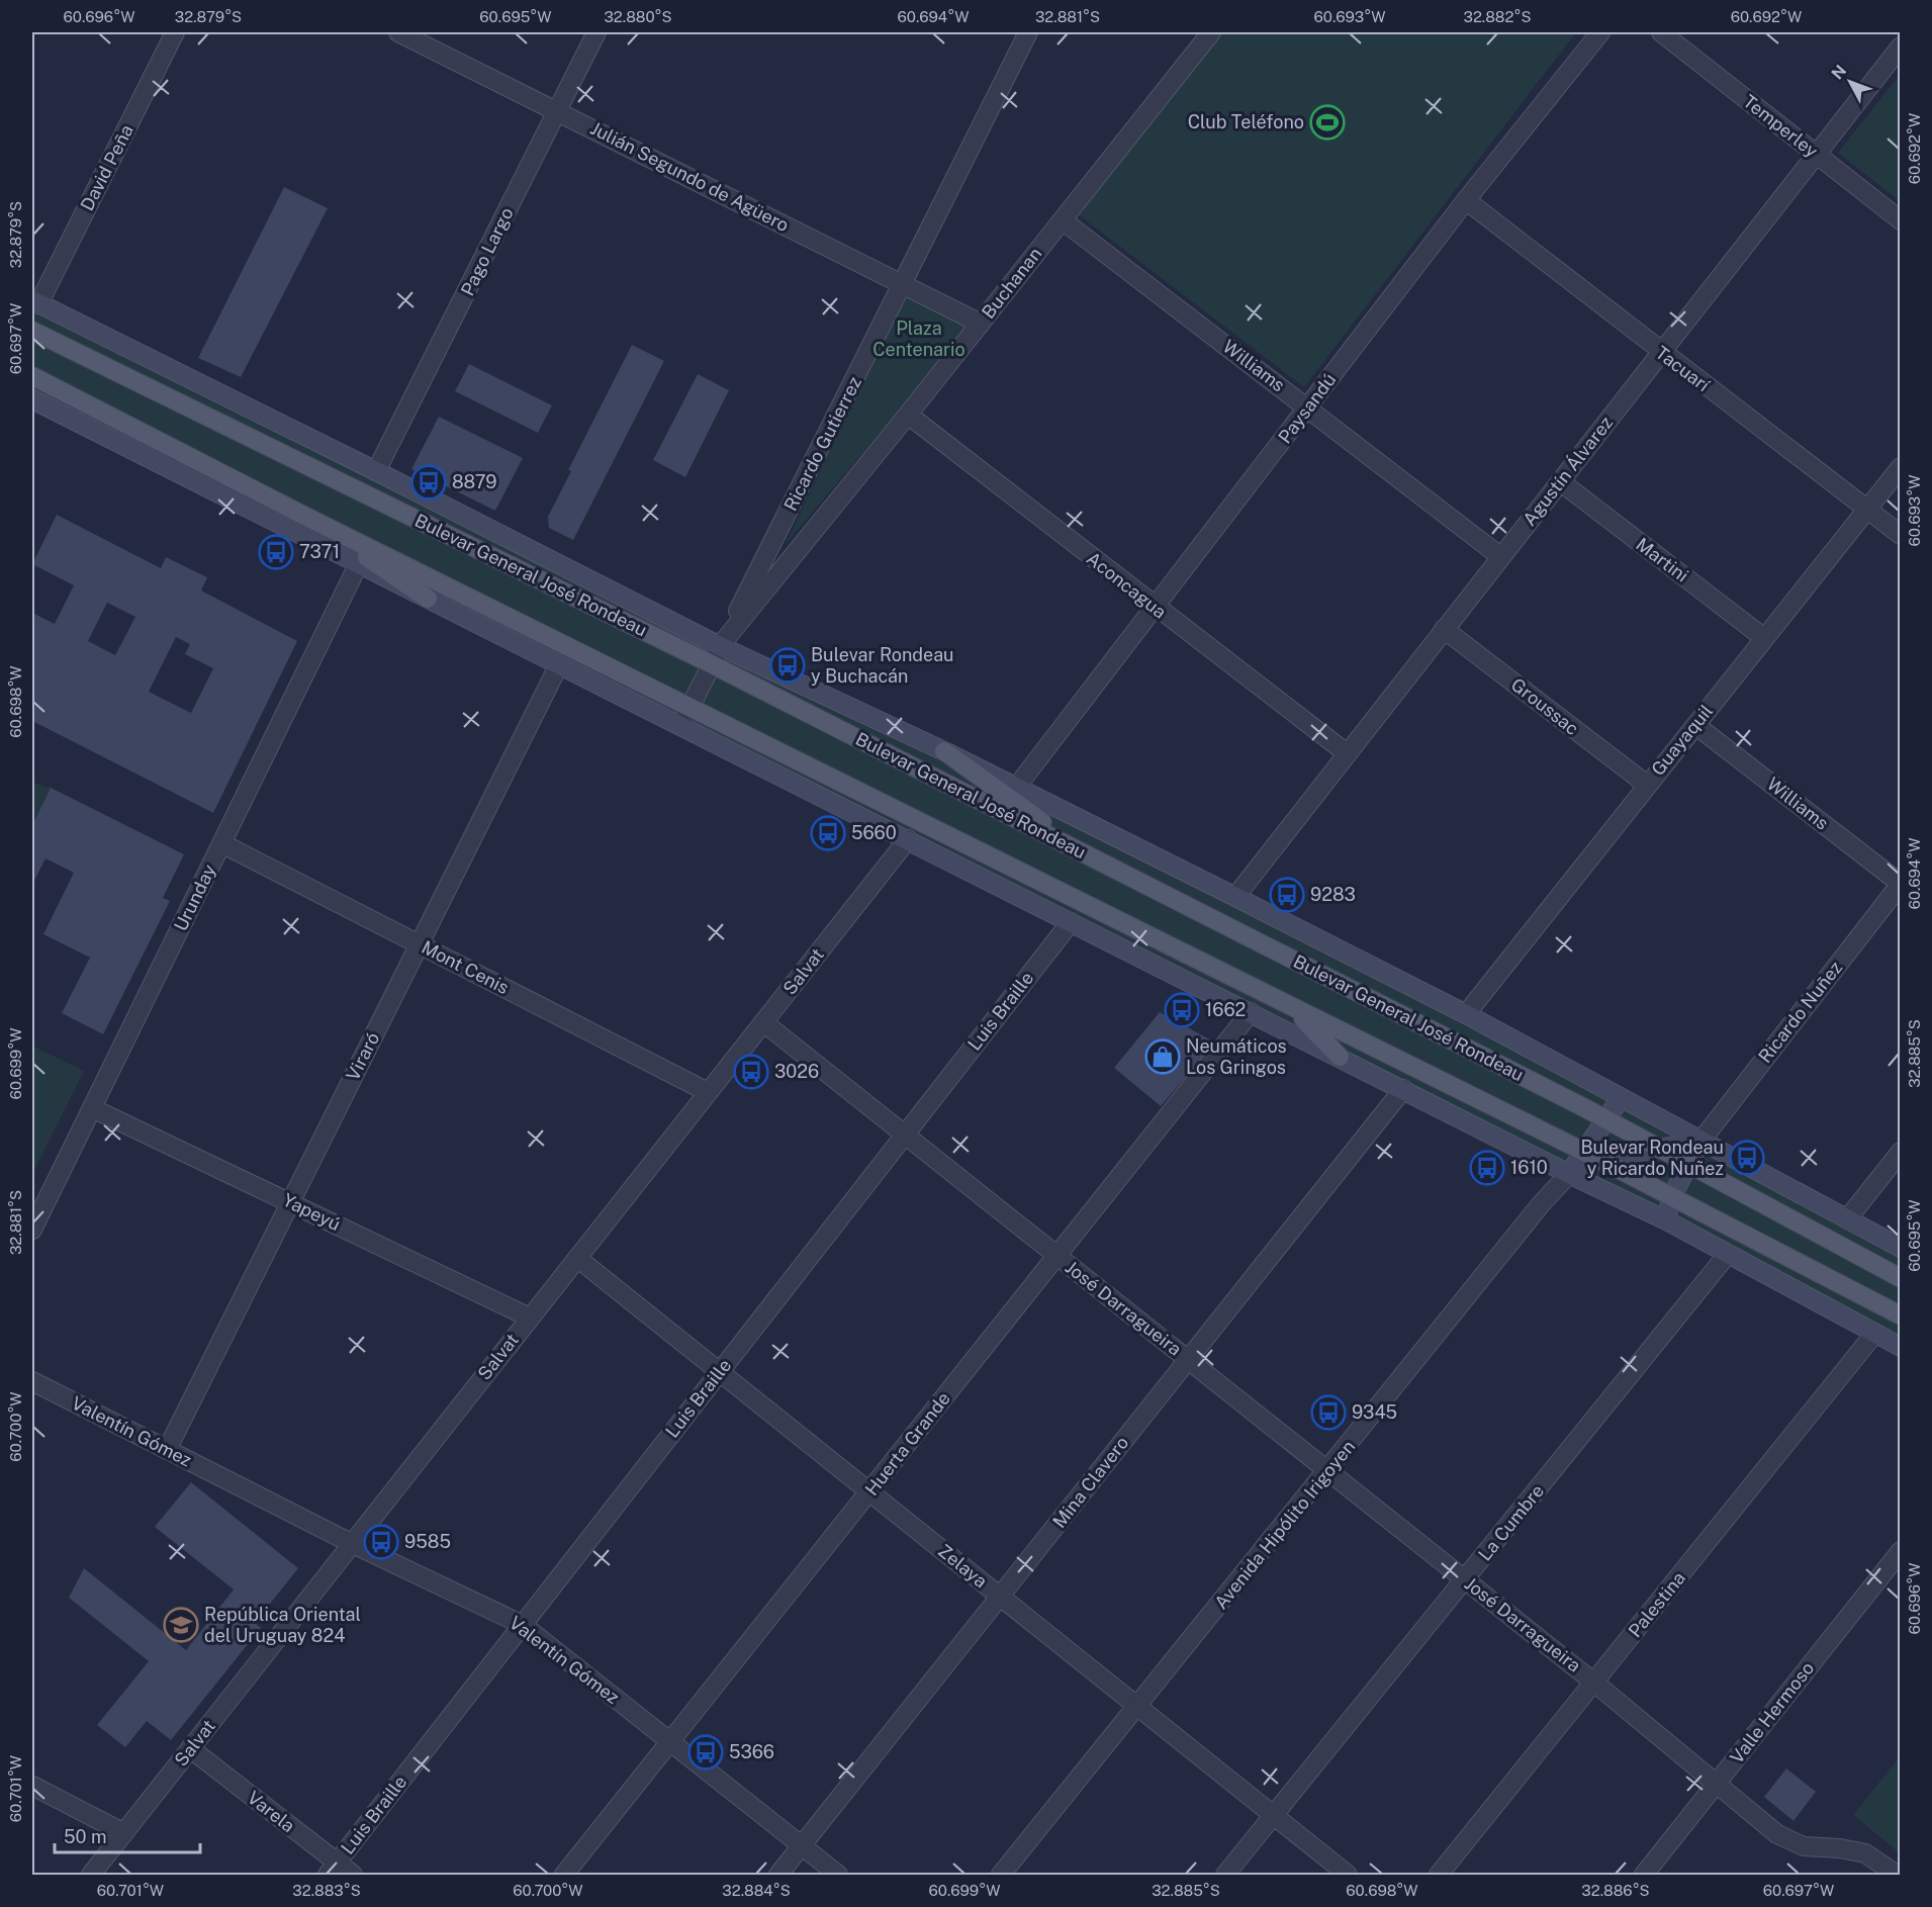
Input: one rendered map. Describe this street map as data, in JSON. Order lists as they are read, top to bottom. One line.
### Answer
{"streets":{"main road":["Bulevar General José Rondeau"],"street":["Temperley","David Peña","Julián Segundo de Agüero","Pago Largo","Buchanan","Williams","Tacuarí","Paysandú","Ricardo Gutierrez","Agustín Álvarez","Martini","Aconcagua","Groussac","Guayaquil","Urunday","Mont Cenis","Salvat","Luis Braille","Ricardo Nuñez","Viraró","Yapeyú","José Darragueira","Valentín Gómez","Huerta Grande","Mina Clavero","La Cumbre","Avenida Hipólito Irigoyen","Zelaya","Palestina","Valle Hermoso","Varela"]},"crossings":[["Temperley","Agustín Álvarez"],["David Peña","Bulevar General José Rondeau"],["Julián Segundo de Agüero","Pago Largo"],["Julián Segundo de Agüero","Buchanan"],["Julián Segundo de Agüero","Ricardo Gutierrez"],["Pago Largo","Bulevar General José Rondeau"],["Buchanan","Williams"],["Buchanan","Ricardo Gutierrez"],["Buchanan","Aconcagua"],["Williams","Paysandú"],["Williams","Agustín Álvarez"],["Williams","Guayaquil"],["Williams","Ricardo Nuñez"],["Tacuarí","Paysandú"],["Tacuarí","Agustín Álvarez"],["Tacuarí","Guayaquil"],["Paysandú","Bulevar General José Rondeau"],["Paysandú","Aconcagua"],["Ricardo Gutierrez","Bulevar General José Rondeau"],["Agustín Álvarez","Martini"],["Agustín Álvarez","Bulevar General José Rondeau"],["Agustín Álvarez","Aconcagua"],["Agustín Álvarez","Groussac"],["Martini","Guayaquil"],["Bulevar General José Rondeau","Guayaquil"],["Bulevar General José Rondeau","Ricardo Nuñez"],["Groussac","Guayaquil"],["Urunday","Mont Cenis"],["Urunday","Yapeyú"],["Mont Cenis","Salvat"],["Mont Cenis","Viraró"],["Salvat","Yapeyú"],["Salvat","José Darragueira"],["Salvat","Valentín Gómez"],["Salvat","Zelaya"],["Salvat","Varela"],["Luis Braille","José Darragueira"],["Luis Braille","Valentín Gómez"],["Luis Braille","Zelaya"],["Luis Braille","Varela"],["Viraró","Yapeyú"],["Viraró","Valentín Gómez"],["José Darragueira","Huerta Grande"],["José Darragueira","Mina Clavero"],["José Darragueira","La Cumbre"],["José Darragueira","Avenida Hipólito Irigoyen"],["José Darragueira","Palestina"],["José Darragueira","Valle Hermoso"],["Valentín Gómez","Huerta Grande"],["Valentín Gómez","Mina Clavero"],["Huerta Grande","Zelaya"],["Mina Clavero","Zelaya"],["La Cumbre","Zelaya"],["Avenida Hipólito Irigoyen","Zelaya"]],"parks":["Plaza Centenario"],"places":{"sports":["Club Teléfono"],"bus stop":["8879","7371","Bulevar Rondeau y Buchacán","5660","9283","1662","3026","Bulevar Rondeau y Ricardo Nuñez","1610","9345","9585","5366"],"shop":["Neumáticos Los Gringos"],"school or university":["República Oriental del Uruguay 824"]},"scale_bar":"50 m","north":"top left","coordinates":["60.696°W","32.879°S","60.695°W","32.880°S","60.694°W","32.881°S","60.693°W","32.882°S","60.692°W","60.697°W","60.698°W","32.885°S","60.699°W","60.700°W","60.701°W","32.883°S","32.884°S","32.886°S"]}
